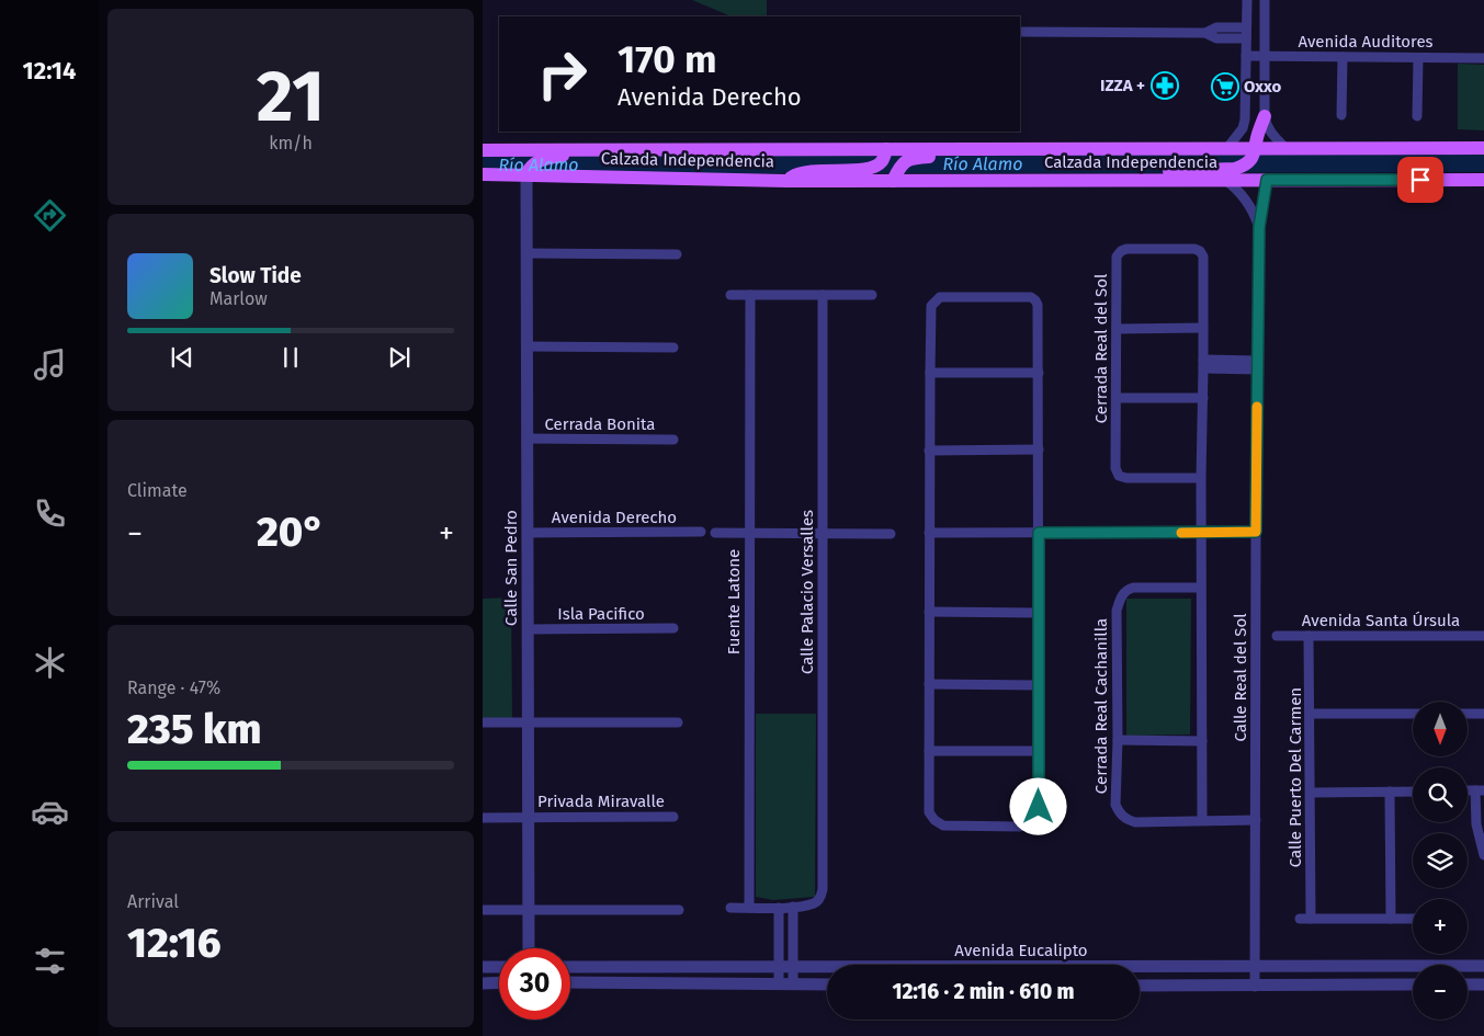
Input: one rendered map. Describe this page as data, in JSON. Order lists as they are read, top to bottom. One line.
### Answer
{"streets":{"main road":["Calzada Independencia"],"street":["Avenida Auditores","Cerrada Real del Sol","Cerrada Bonita","Avenida Derecho","Calle San Pedro","Calle Palacio Versalles","Fuente Latone","Isla Pacifico","Avenida Santa Úrsula","Calle Real del Sol","Cerrada Real Cachanilla","Calle Puerto Del Carmen","Privada Miravalle","Avenida Eucalipto"]},"crossings":[["Calzada Independencia","Calle San Pedro"],["Calzada Independencia","Calle Real del Sol"],["Cerrada Bonita","Calle San Pedro"],["Avenida Derecho","Calle San Pedro"],["Calle San Pedro","Isla Pacifico"],["Calle San Pedro","Privada Miravalle"],["Avenida Santa Úrsula","Calle Puerto Del Carmen"],["Calle Real del Sol","Cerrada Real Cachanilla"],["Calle Real del Sol","Avenida Eucalipto"]],"water":["Río Alamo"],"places":{"pharmacy":["IZZA +"],"supermarket":["Oxxo"]},"north":"bottom","page":{"tabs":"12:14","tile":[["21","km/h"],"Climate",["Range · 47%","235 km"],["Arrival","12:16"]],"turn":["170 m","Avenida Derecho"],"song":["Slow Tide","Marlow"],"heat":["−","20°","+"],"map_buttons":["+","−"],"limit":"30","trip":"12:16 · 2 min · 610 m"}}
